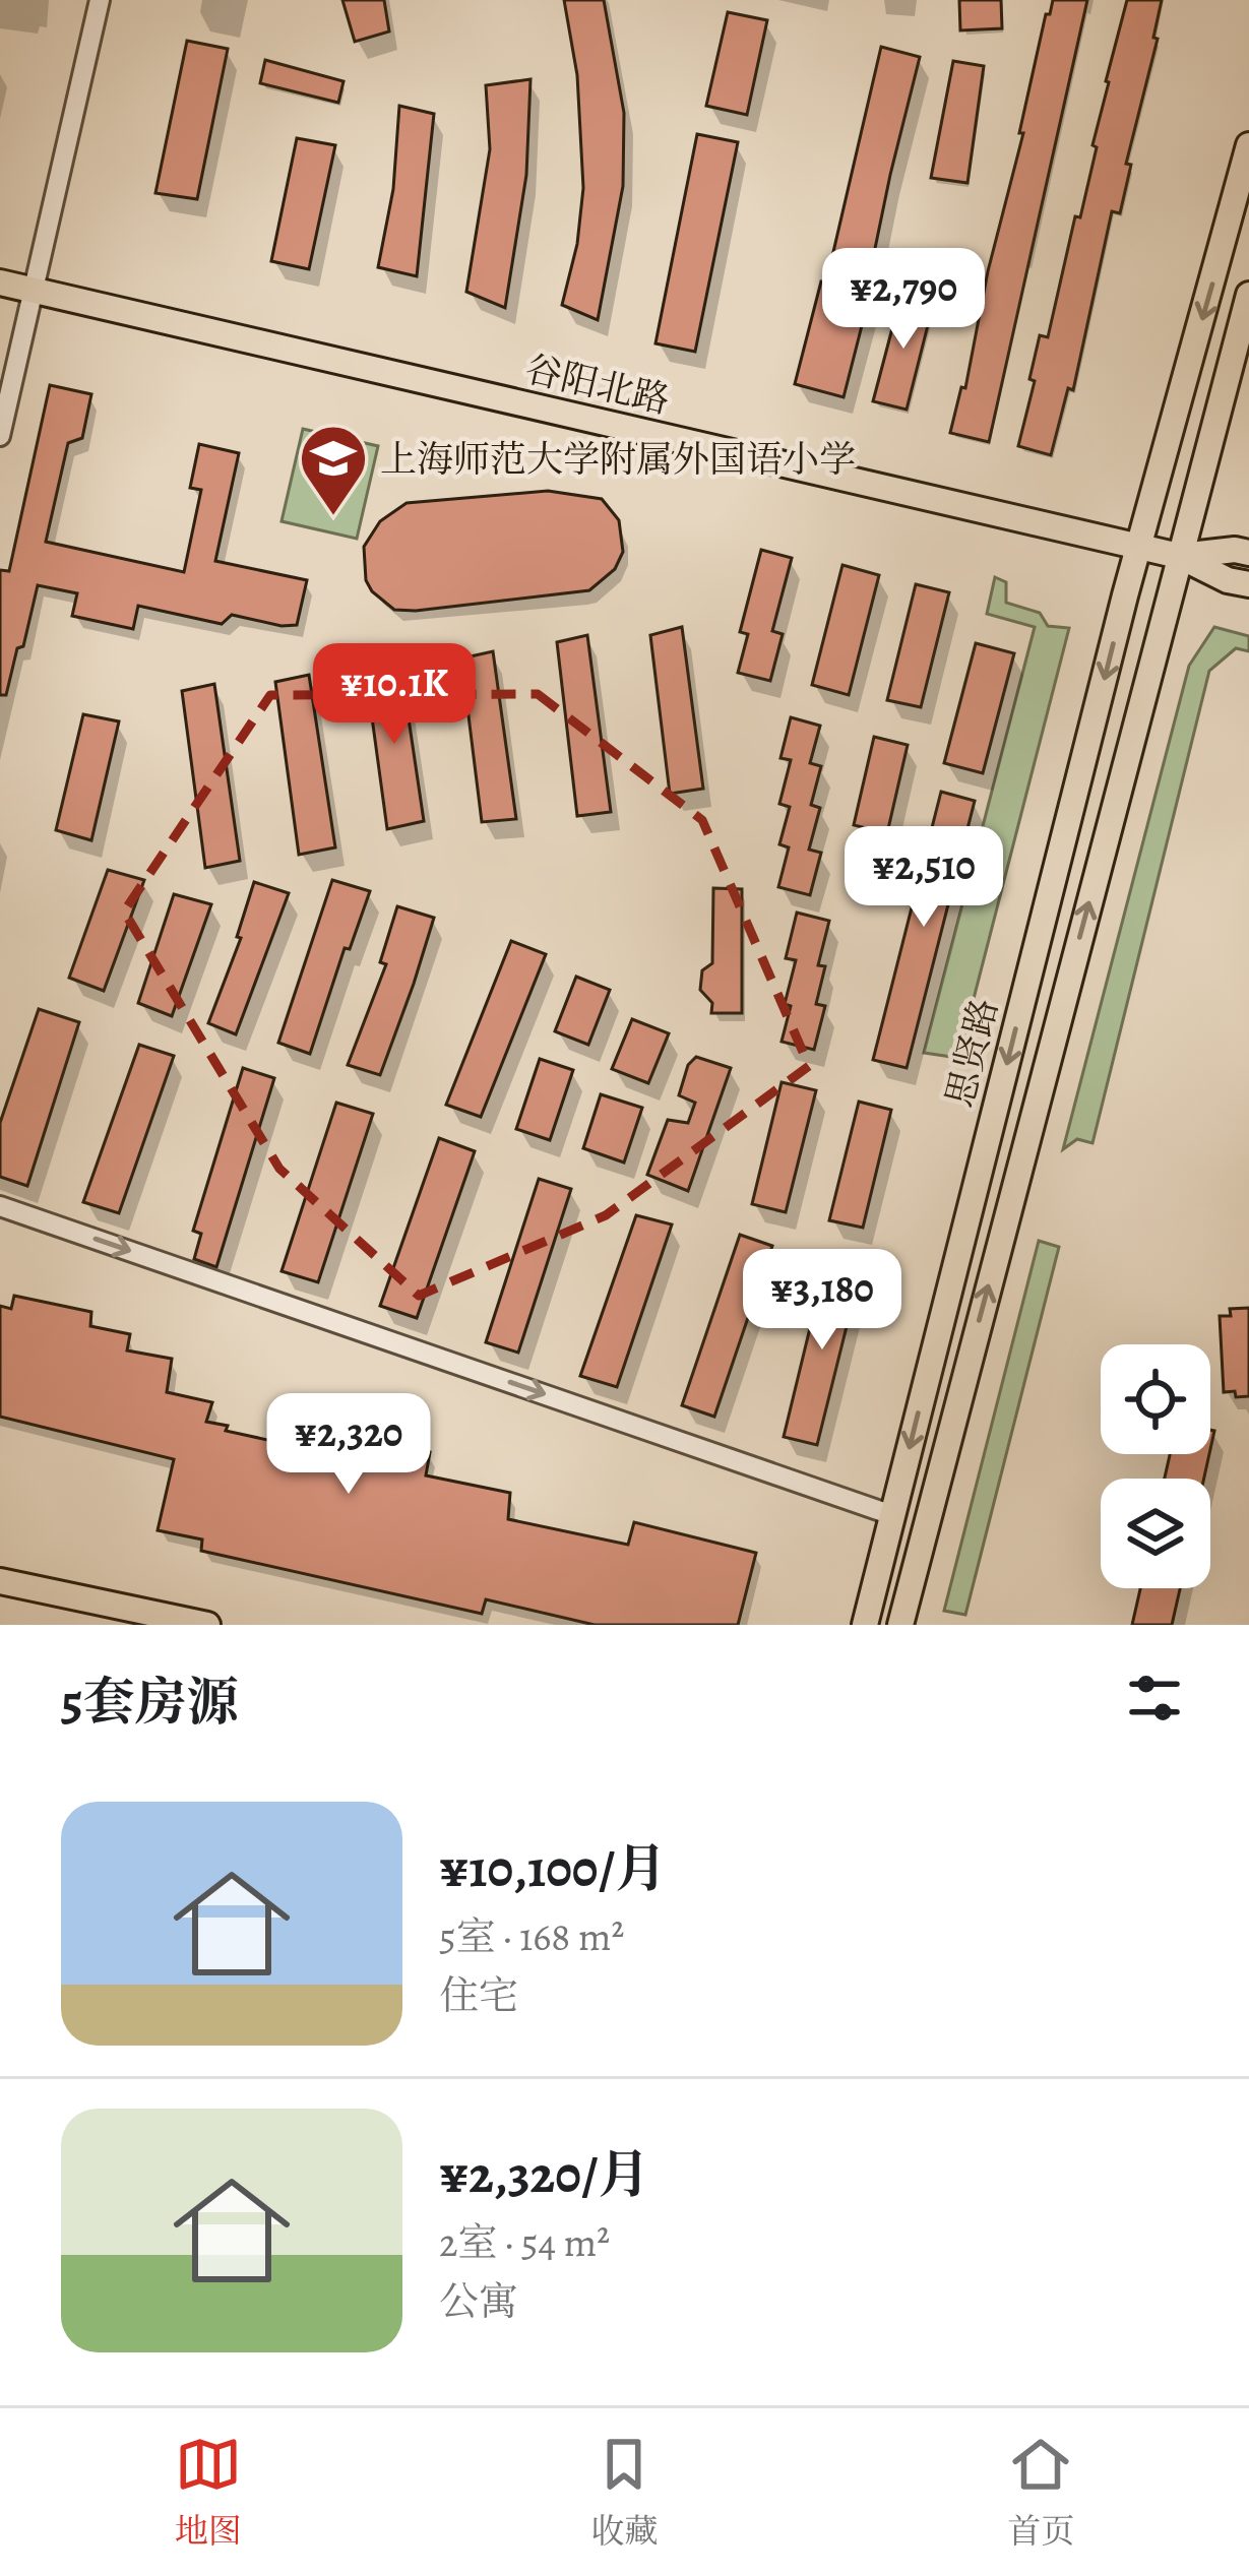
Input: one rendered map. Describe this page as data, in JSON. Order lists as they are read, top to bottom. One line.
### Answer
{"streets":{"main road":["谷阳北路","思贤路"]},"crossings":[["谷阳北路","思贤路"]],"places":{"school or university":["上海师范大学附属外国语小学"]},"page":{"price":["¥2,790","¥10.1K","¥2,510","¥3,180","¥2,320"],"heading":"5套房源","list":[{"name":"¥10,100/月","note":"5室 · 168 m² · 住宅"},{"name":"¥2,320/月","note":"2室 · 54 m² · 公寓"}],"tabs":["地图","收藏","首页"]}}
